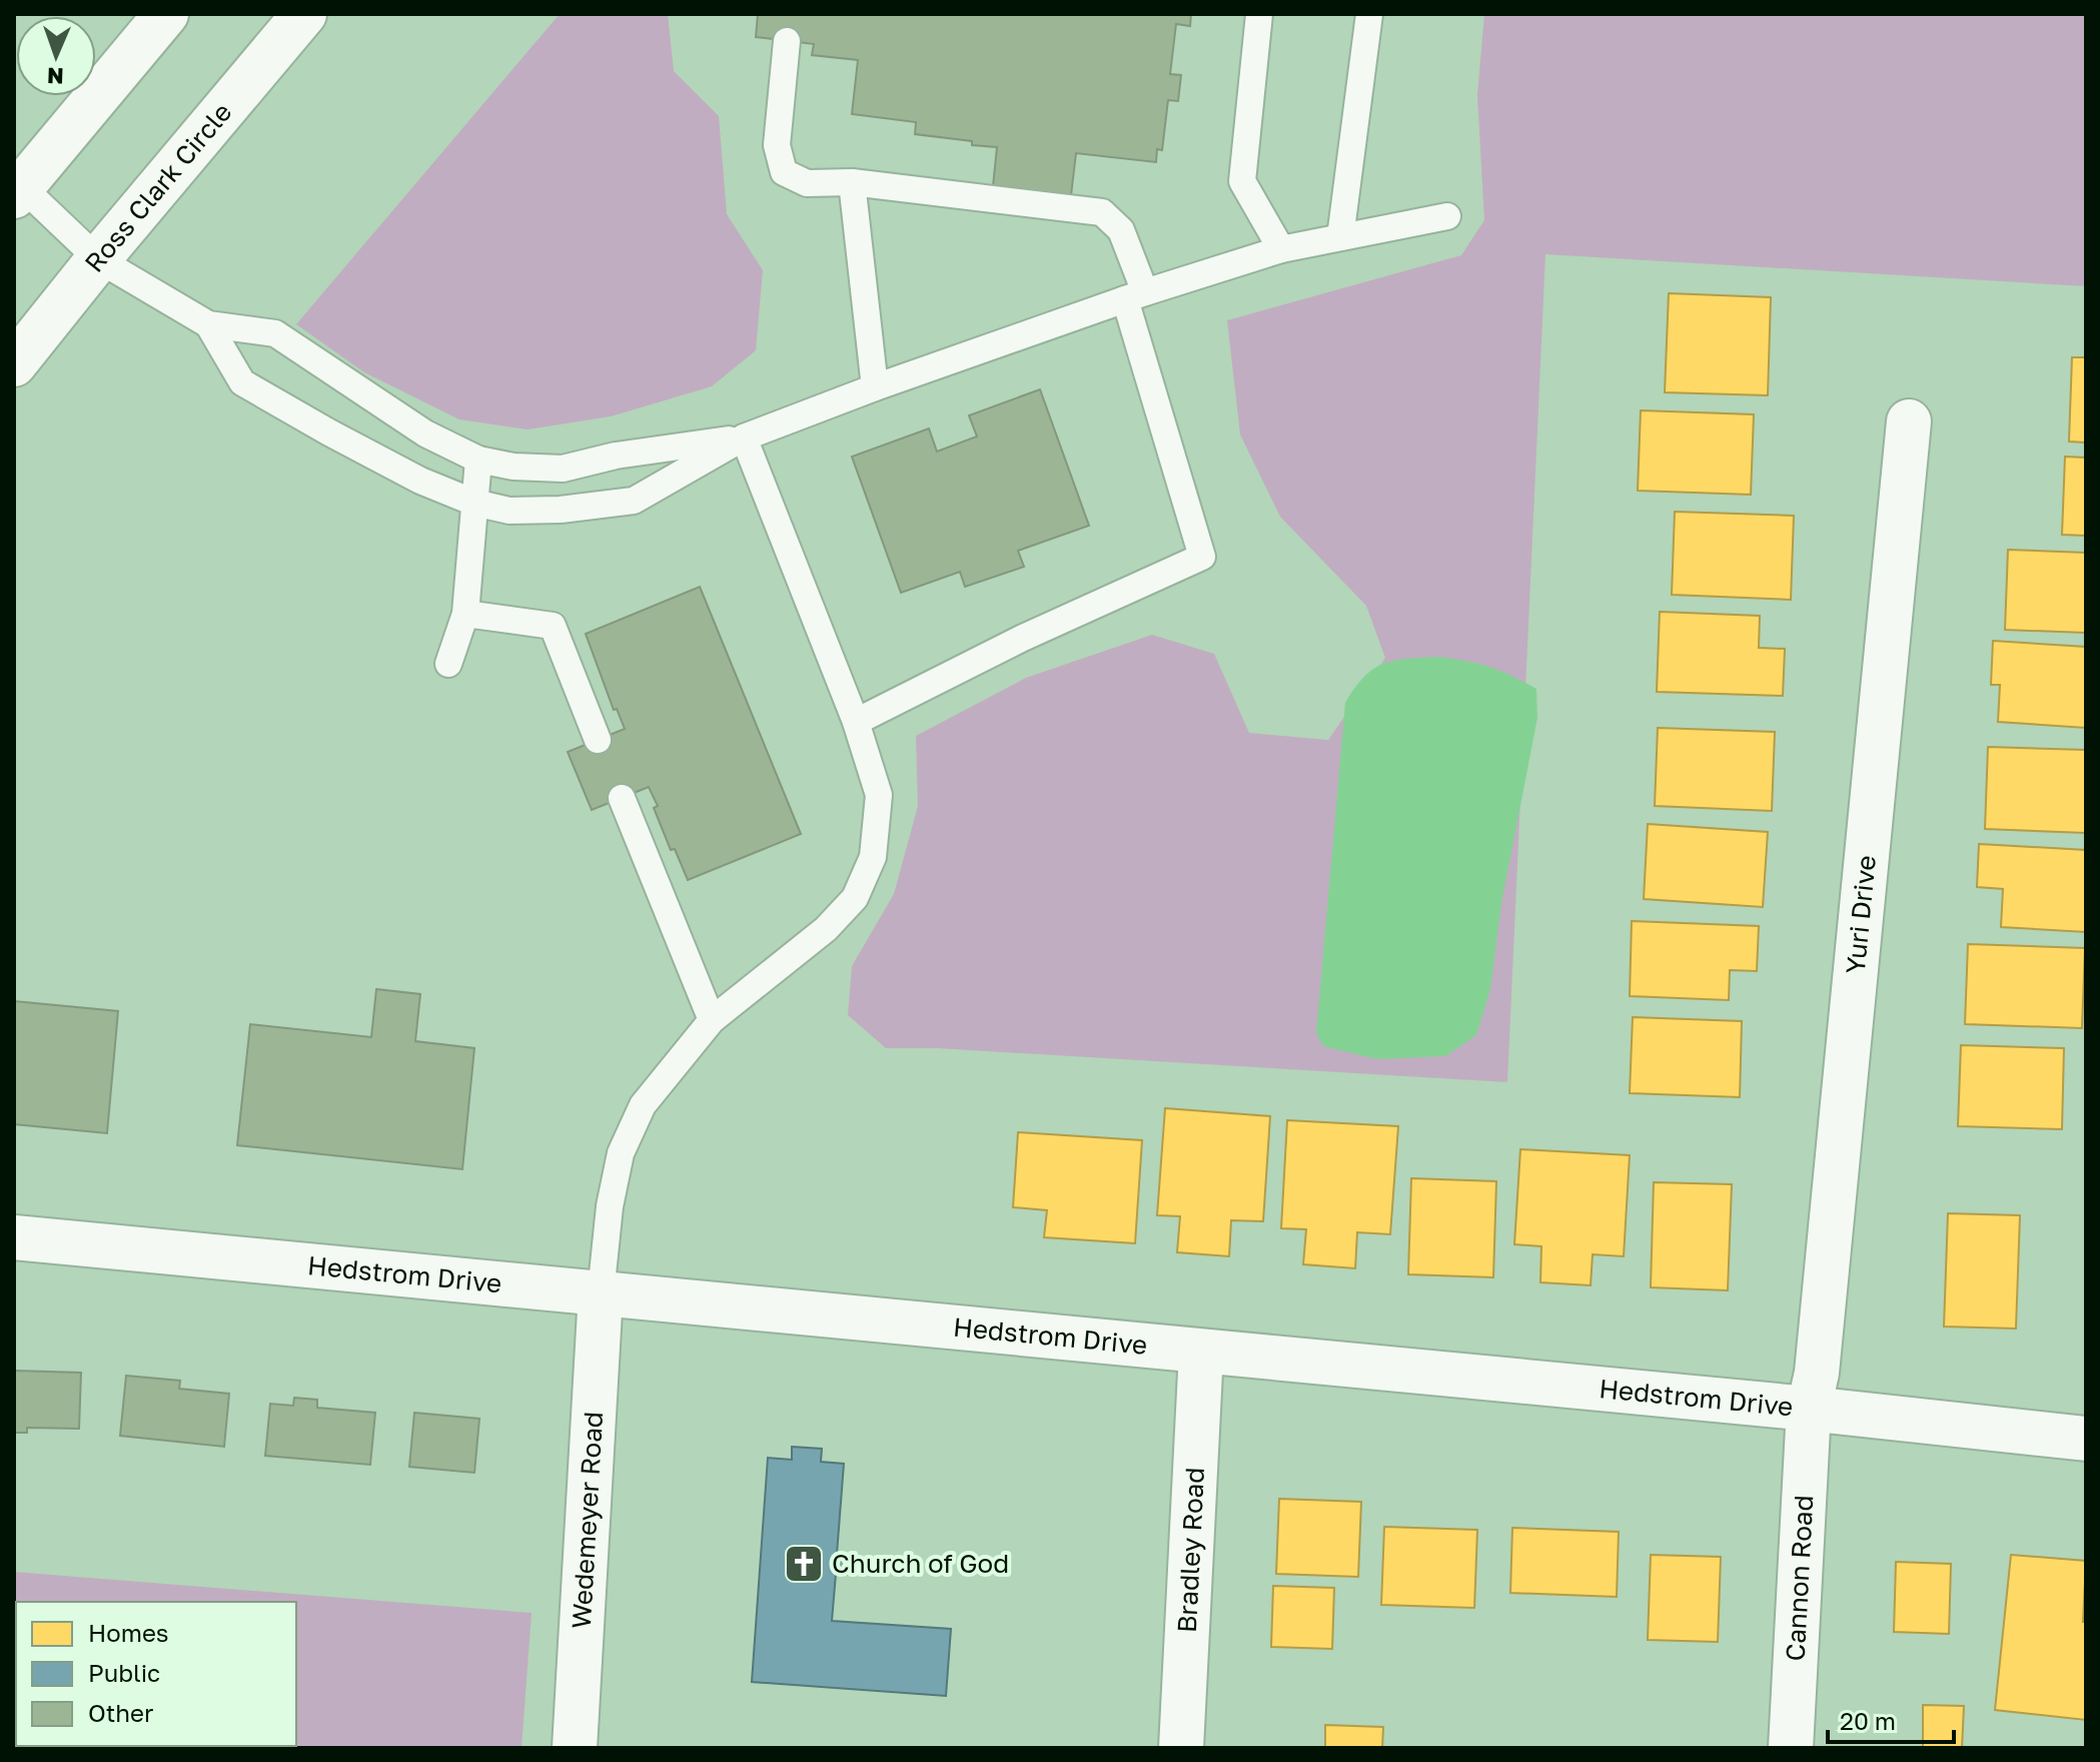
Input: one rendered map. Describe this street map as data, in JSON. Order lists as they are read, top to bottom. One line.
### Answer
{"streets":{"main road":["Ross Clark Circle","Yuri Drive","Hedstrom Drive","Wedemeyer Road","Bradley Road","Cannon Road"]},"crossings":[["Yuri Drive","Hedstrom Drive"],["Yuri Drive","Cannon Road"],["Hedstrom Drive","Wedemeyer Road"],["Hedstrom Drive","Bradley Road"],["Hedstrom Drive","Cannon Road"]],"places":{"church":["Church of God"]},"legend":["Homes","Public","Other"],"scale_bar":"20 m","north":"bottom"}
